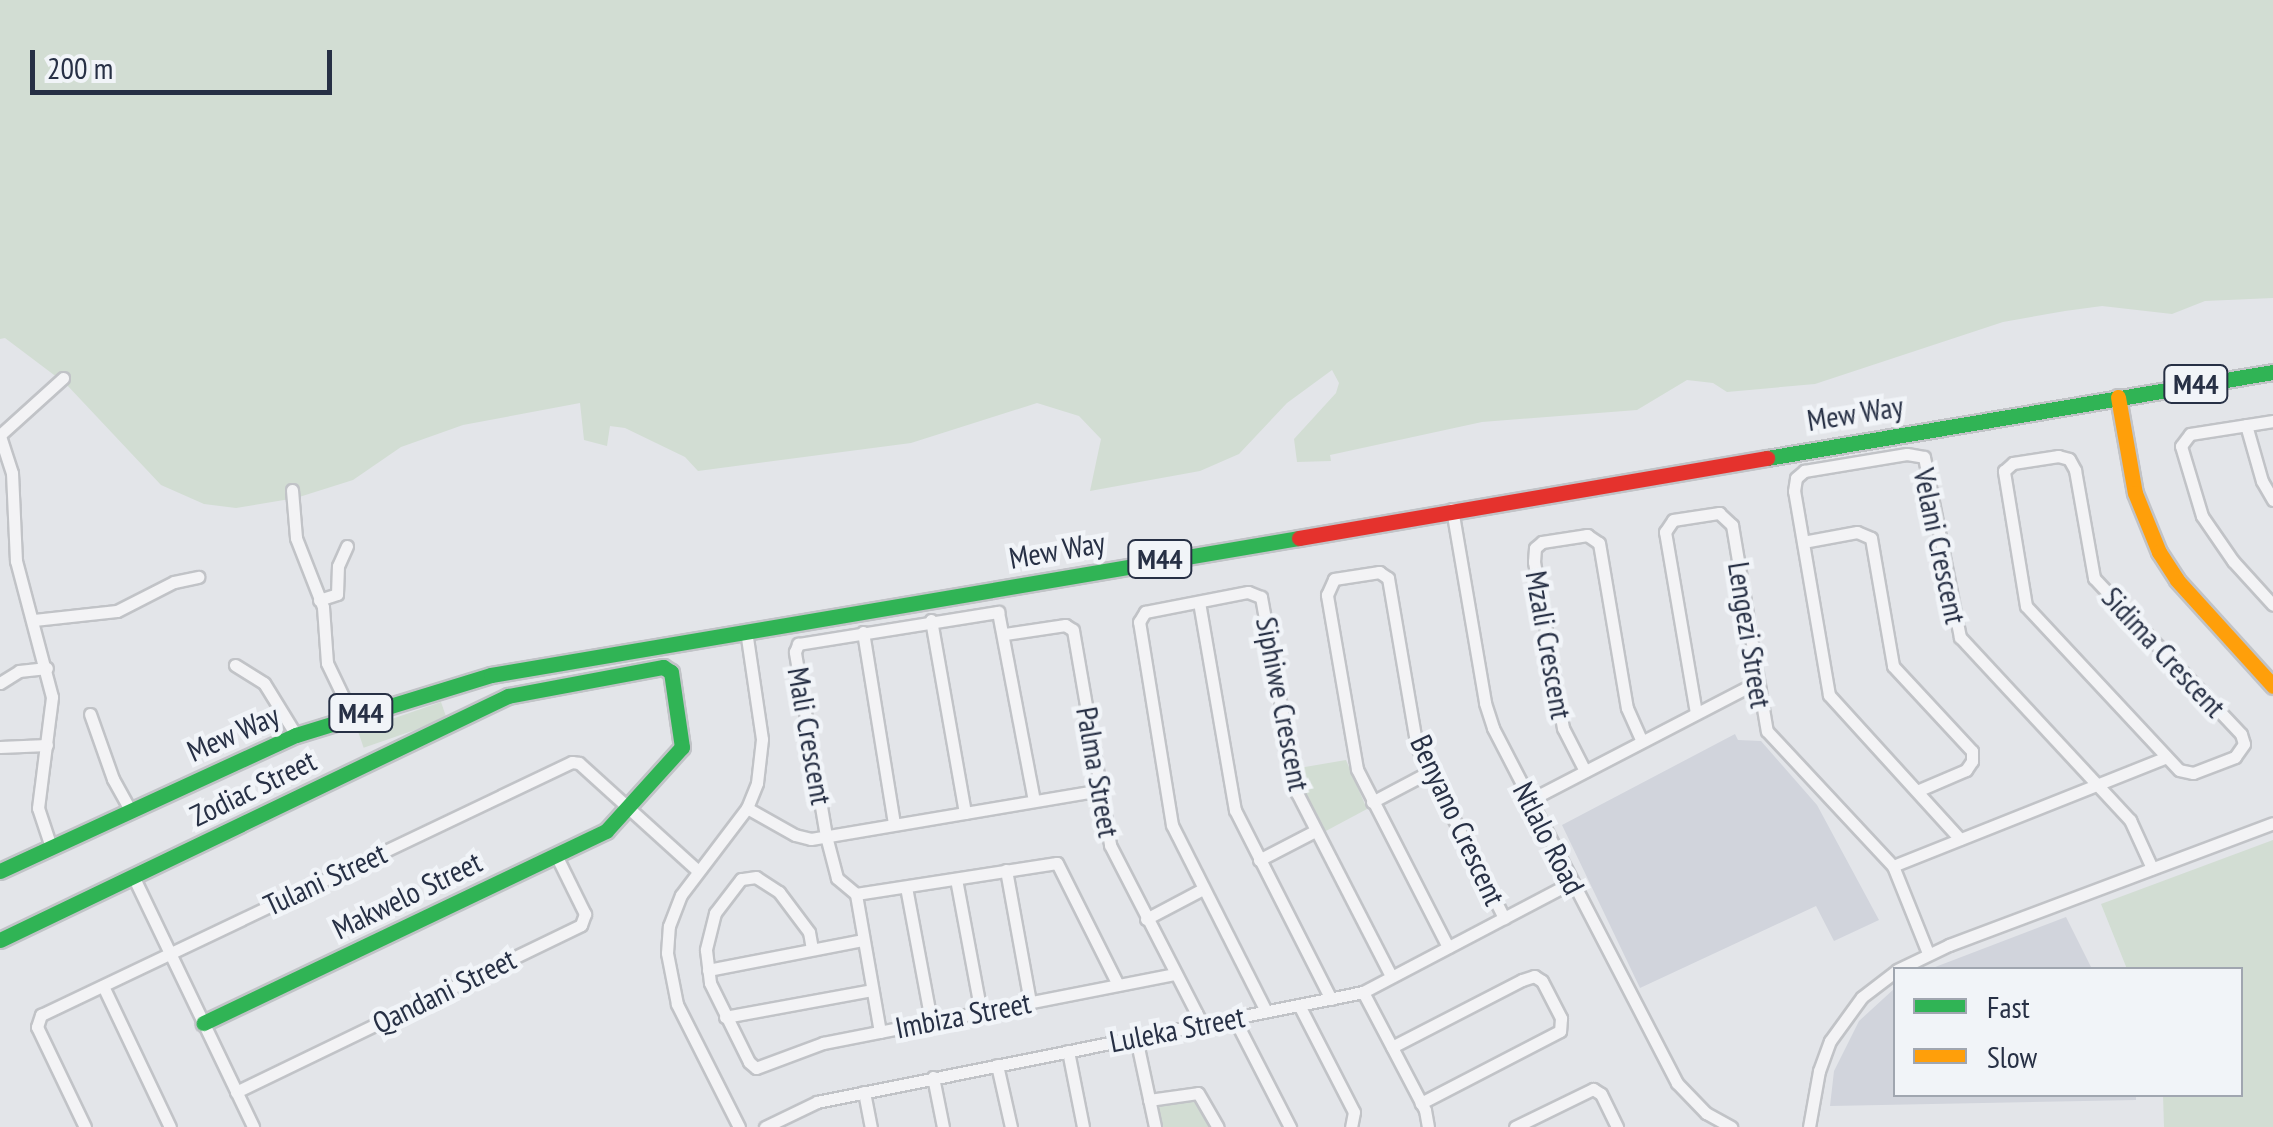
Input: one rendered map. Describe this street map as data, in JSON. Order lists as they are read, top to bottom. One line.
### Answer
{"streets":{"main road":["M44","Mew Way","Zodiac Street","Makwelo Street"],"street":["Velani Crescent","Lengezi Street","Mzali Crescent","Sidima Crescent","Siphiwe Crescent","Mali Crescent","Palma Street","Benyano Crescent","Ntlalo Road","Tulani Street","Qandani Street","Imbiza Street","Luleka Street"]},"crossings":[["Mew Way","Ntlalo Road"],["Siphiwe Crescent","Luleka Street"],["Mali Crescent","Palma Street"],["Mali Crescent","Imbiza Street"],["Palma Street","Imbiza Street"],["Palma Street","Luleka Street"],["Zodiac Street","Tulani Street"],["Zodiac Street","Makwelo Street"],["Benyano Crescent","Luleka Street"],["Ntlalo Road","Luleka Street"],["Tulani Street","Makwelo Street"],["Makwelo Street","Qandani Street"]],"legend":["Fast","Slow"],"scale_bar":"200 m"}
